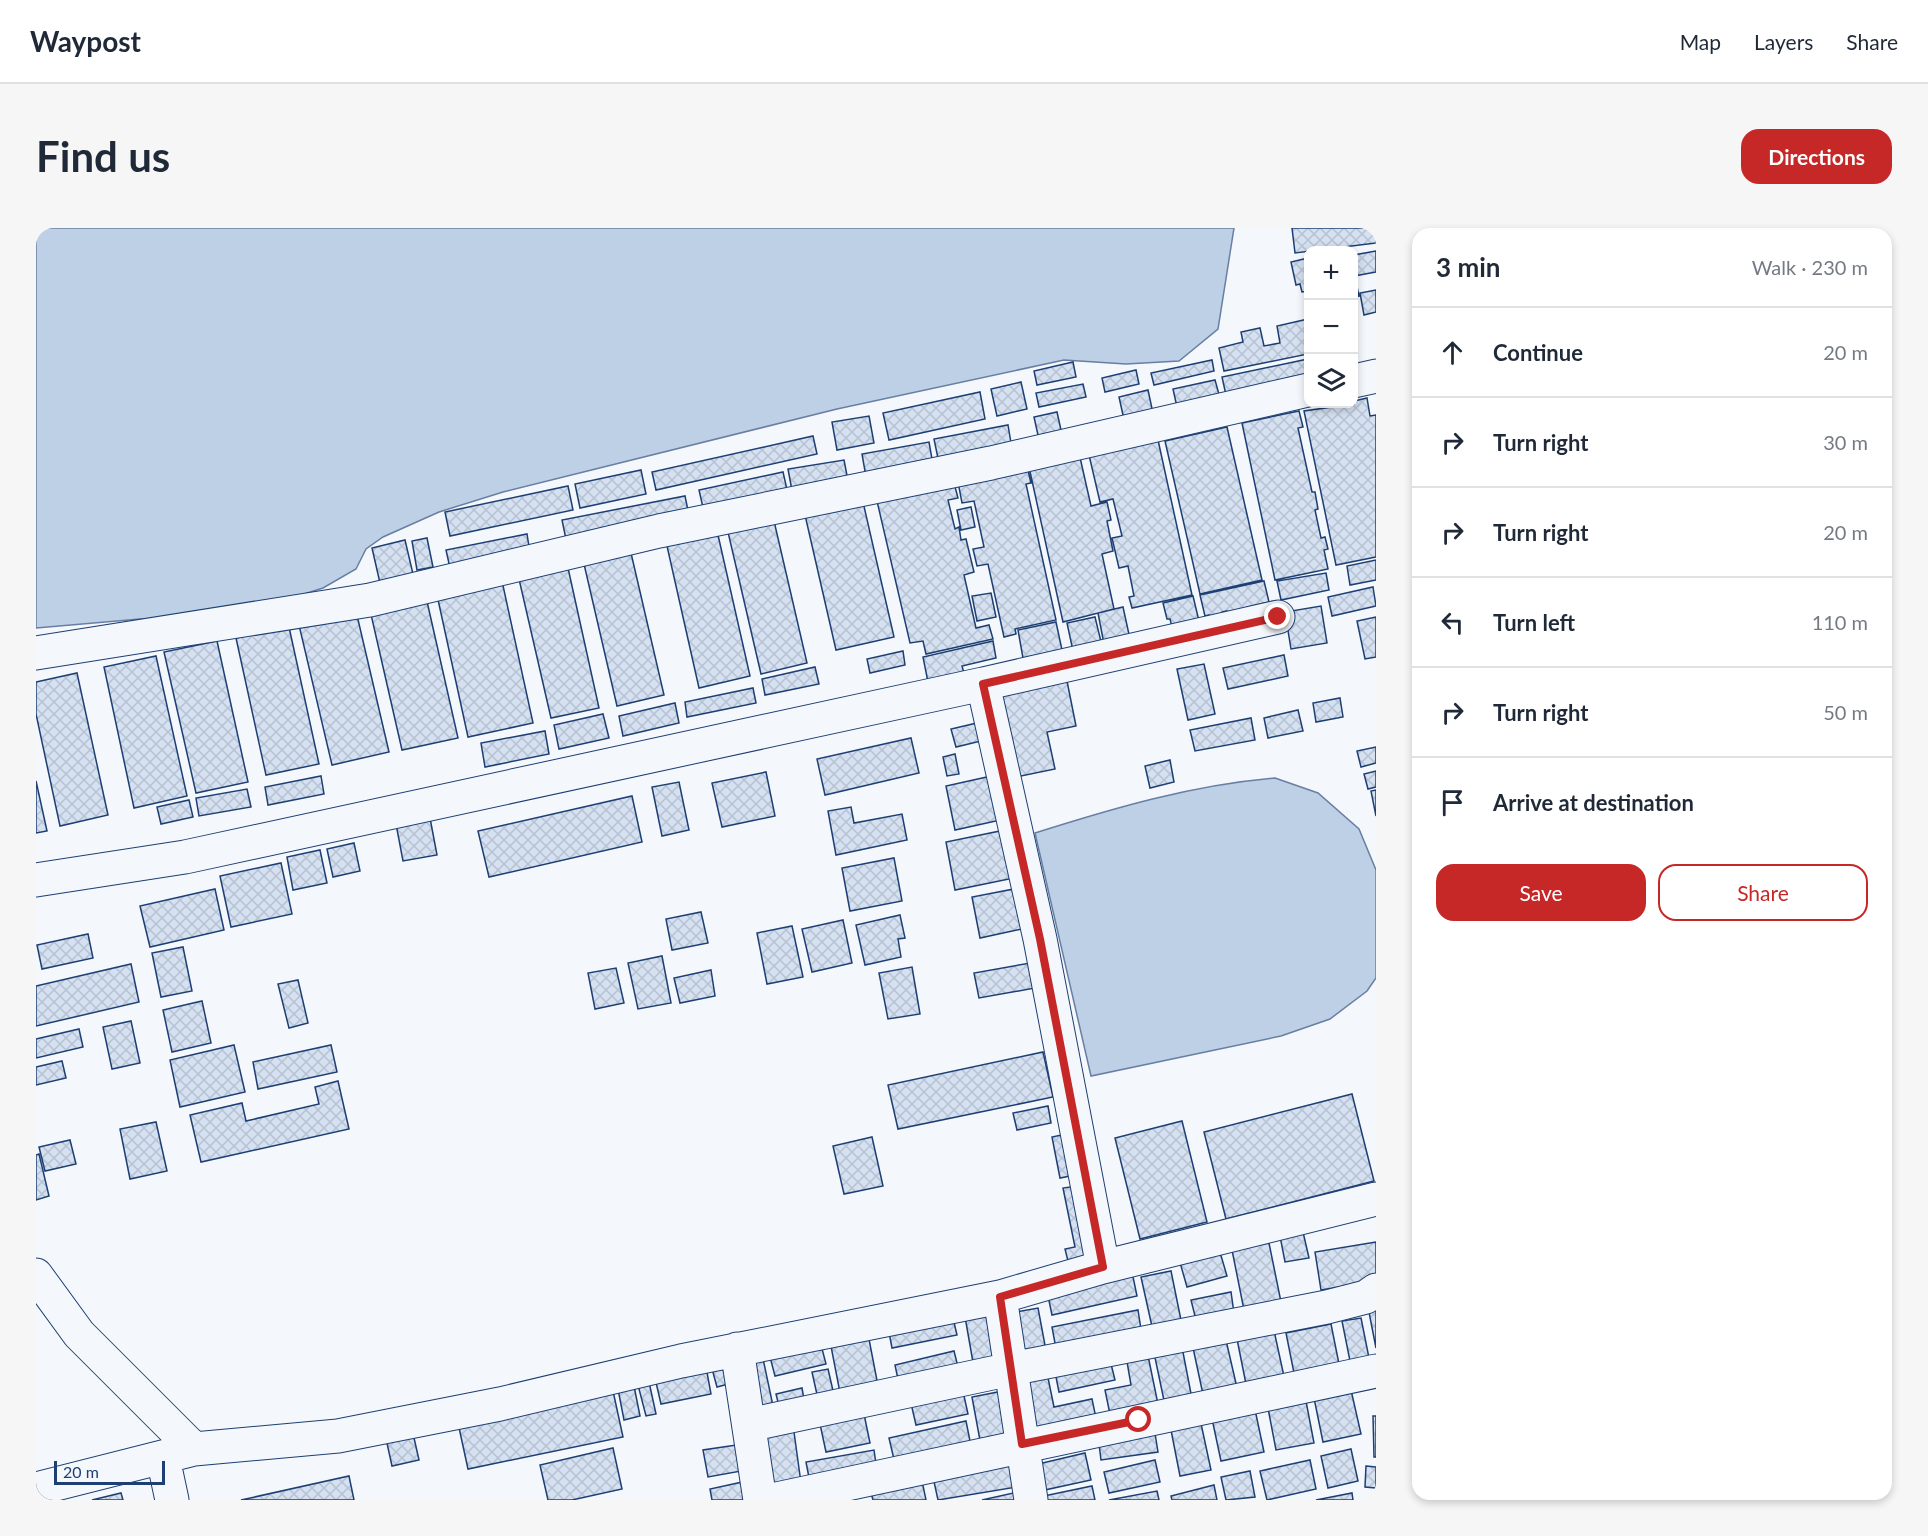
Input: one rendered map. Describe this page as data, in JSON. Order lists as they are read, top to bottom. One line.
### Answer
{"scale_bar":"20 m","page":{"header":"Waypost","nav":["Map","Layers","Share"],"buttons":["Directions",["Save","Share"]],"title":"Find us","heading":["3 min","Walk · 230 m"],"map_buttons":["+","−"],"list":[["Continue","20 m"],["Turn right","30 m"],["Turn right","20 m"],["Turn left","110 m"],["Turn right","50 m"],"Arrive at destination"],"scale":"20 m"}}
